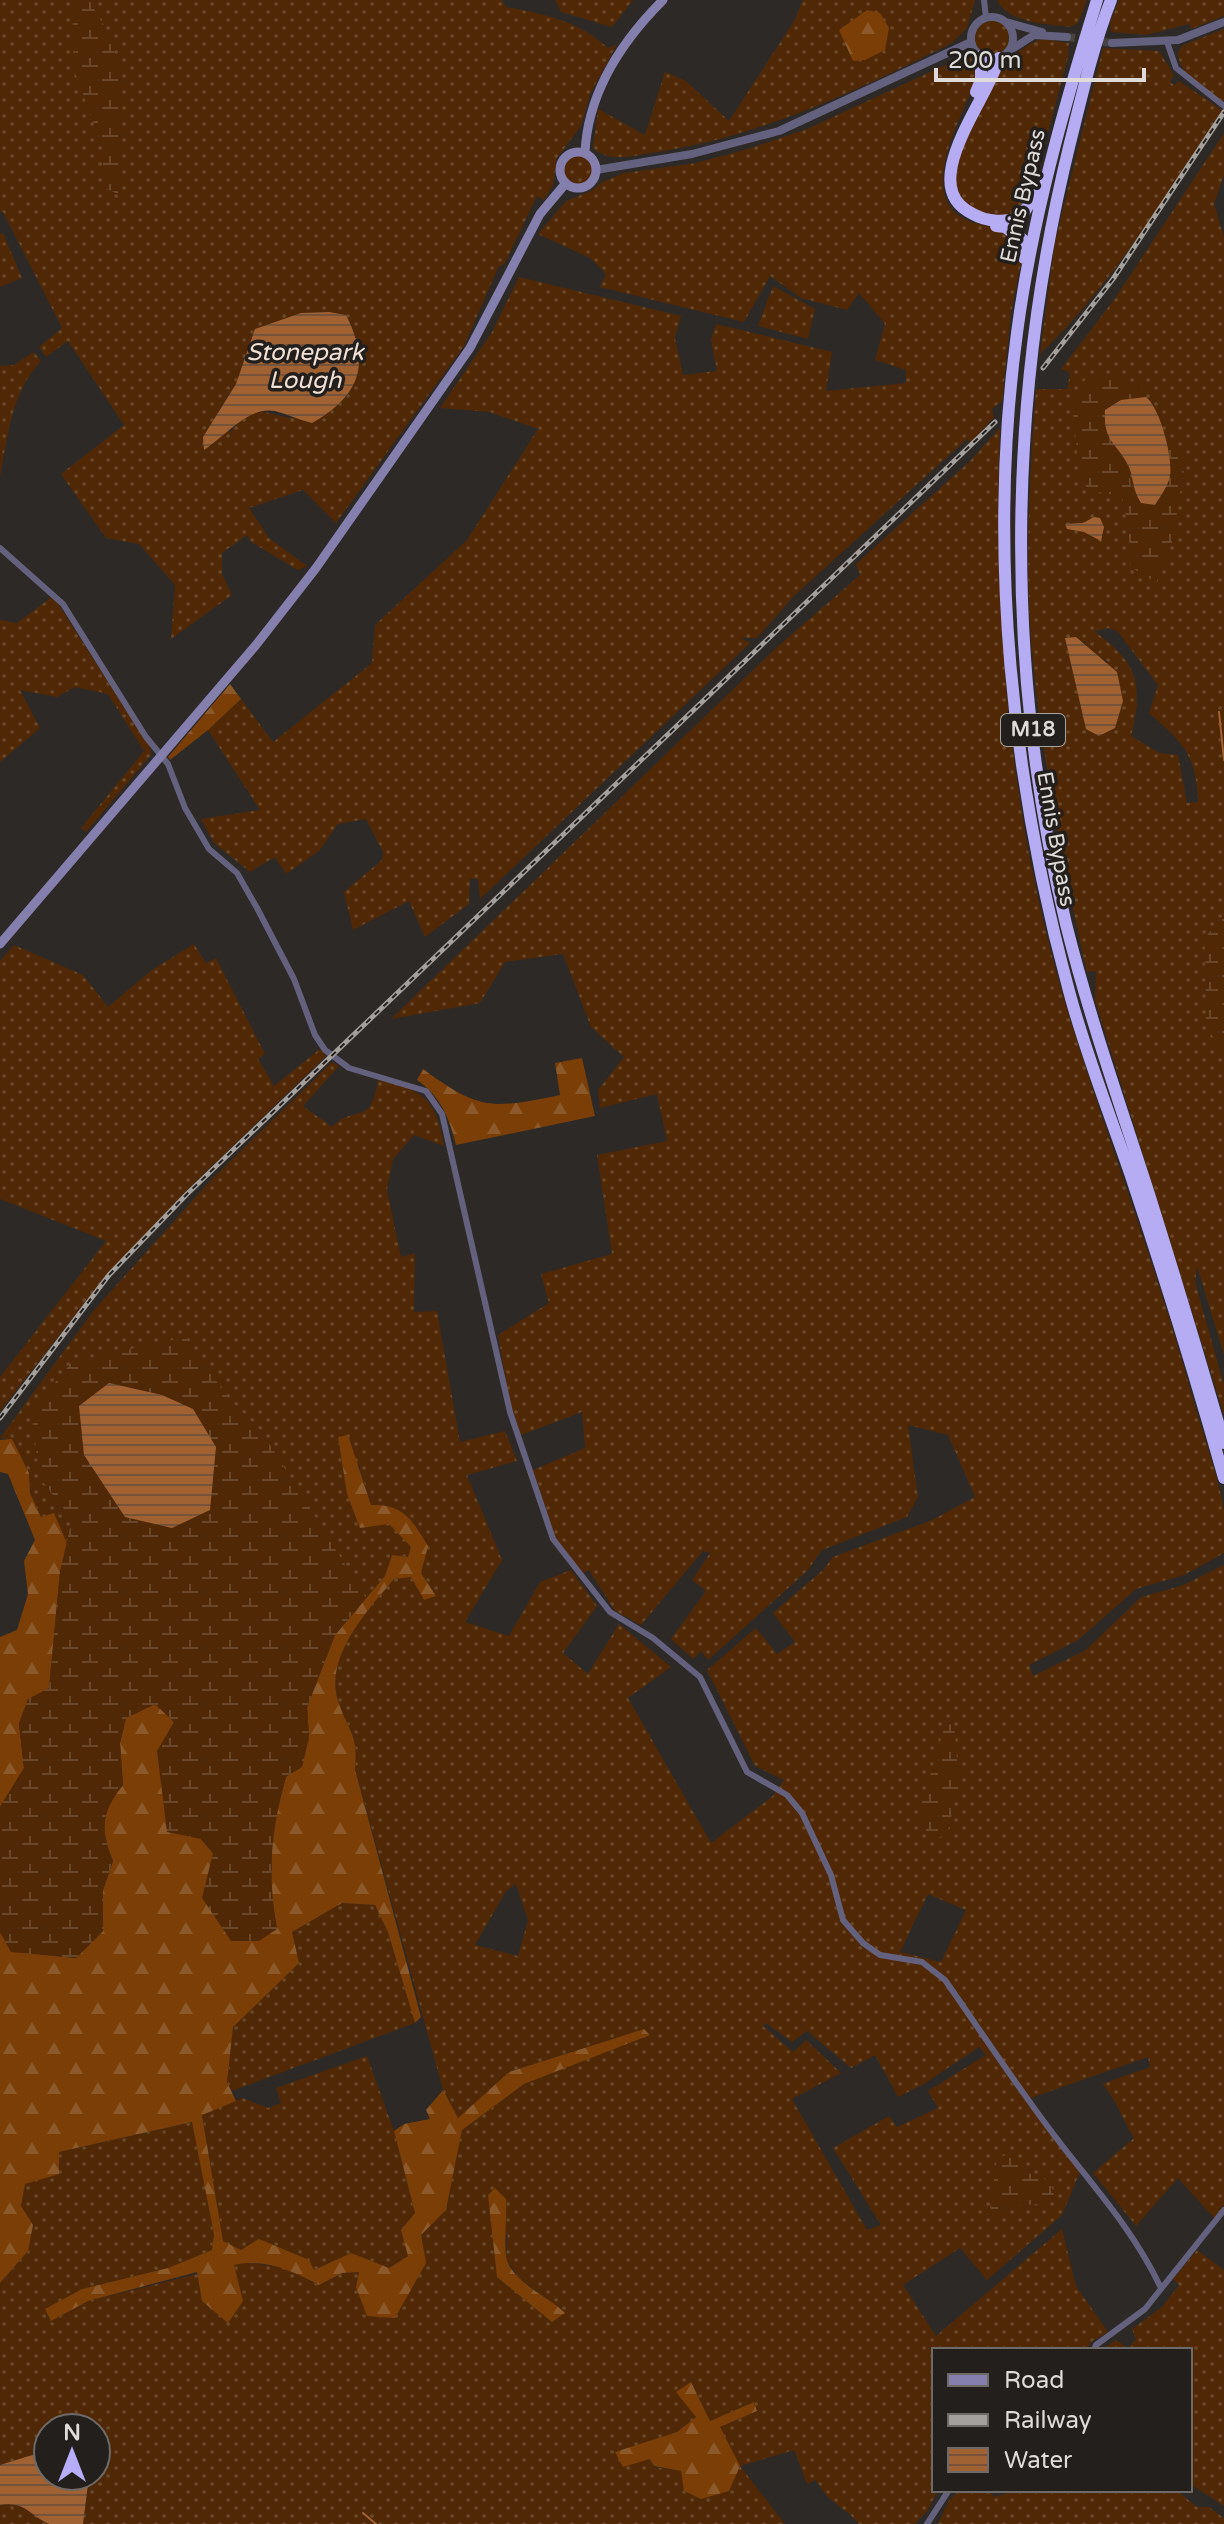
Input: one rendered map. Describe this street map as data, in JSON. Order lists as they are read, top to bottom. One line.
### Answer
{"streets":{"highway":["Ennis Bypass","M18"]},"water":["Stonepark Lough"],"legend":["Road","Railway","Water"],"scale_bar":"200 m","north":"top"}
